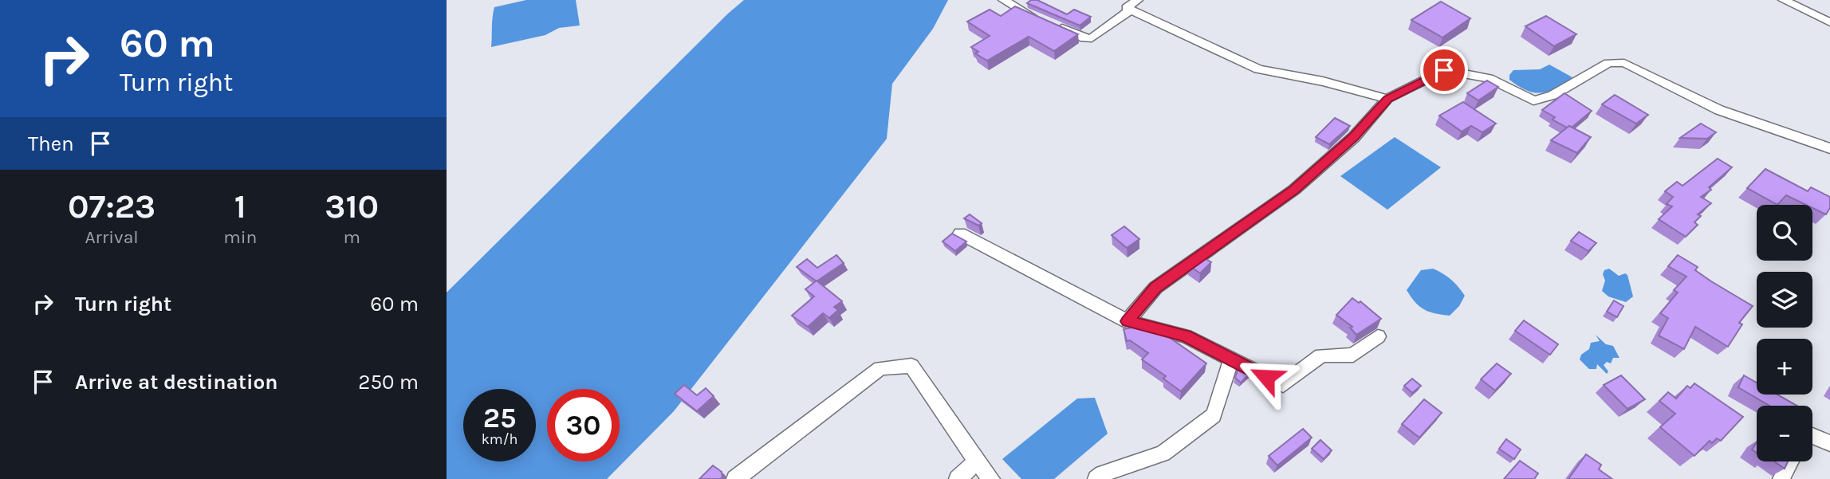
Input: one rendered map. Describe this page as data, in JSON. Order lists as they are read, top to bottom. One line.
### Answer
{"page":{"turn":["60 m","Turn right"],"then":"Then","eta":["07:23","Arrival","1","min","310","m"],"map_buttons":["+","−"],"list":[{"name":"Turn right","value":"60 m"},{"name":"Arrive at destination","value":"250 m"}],"speed":"25 km/h","limit":"30"}}
